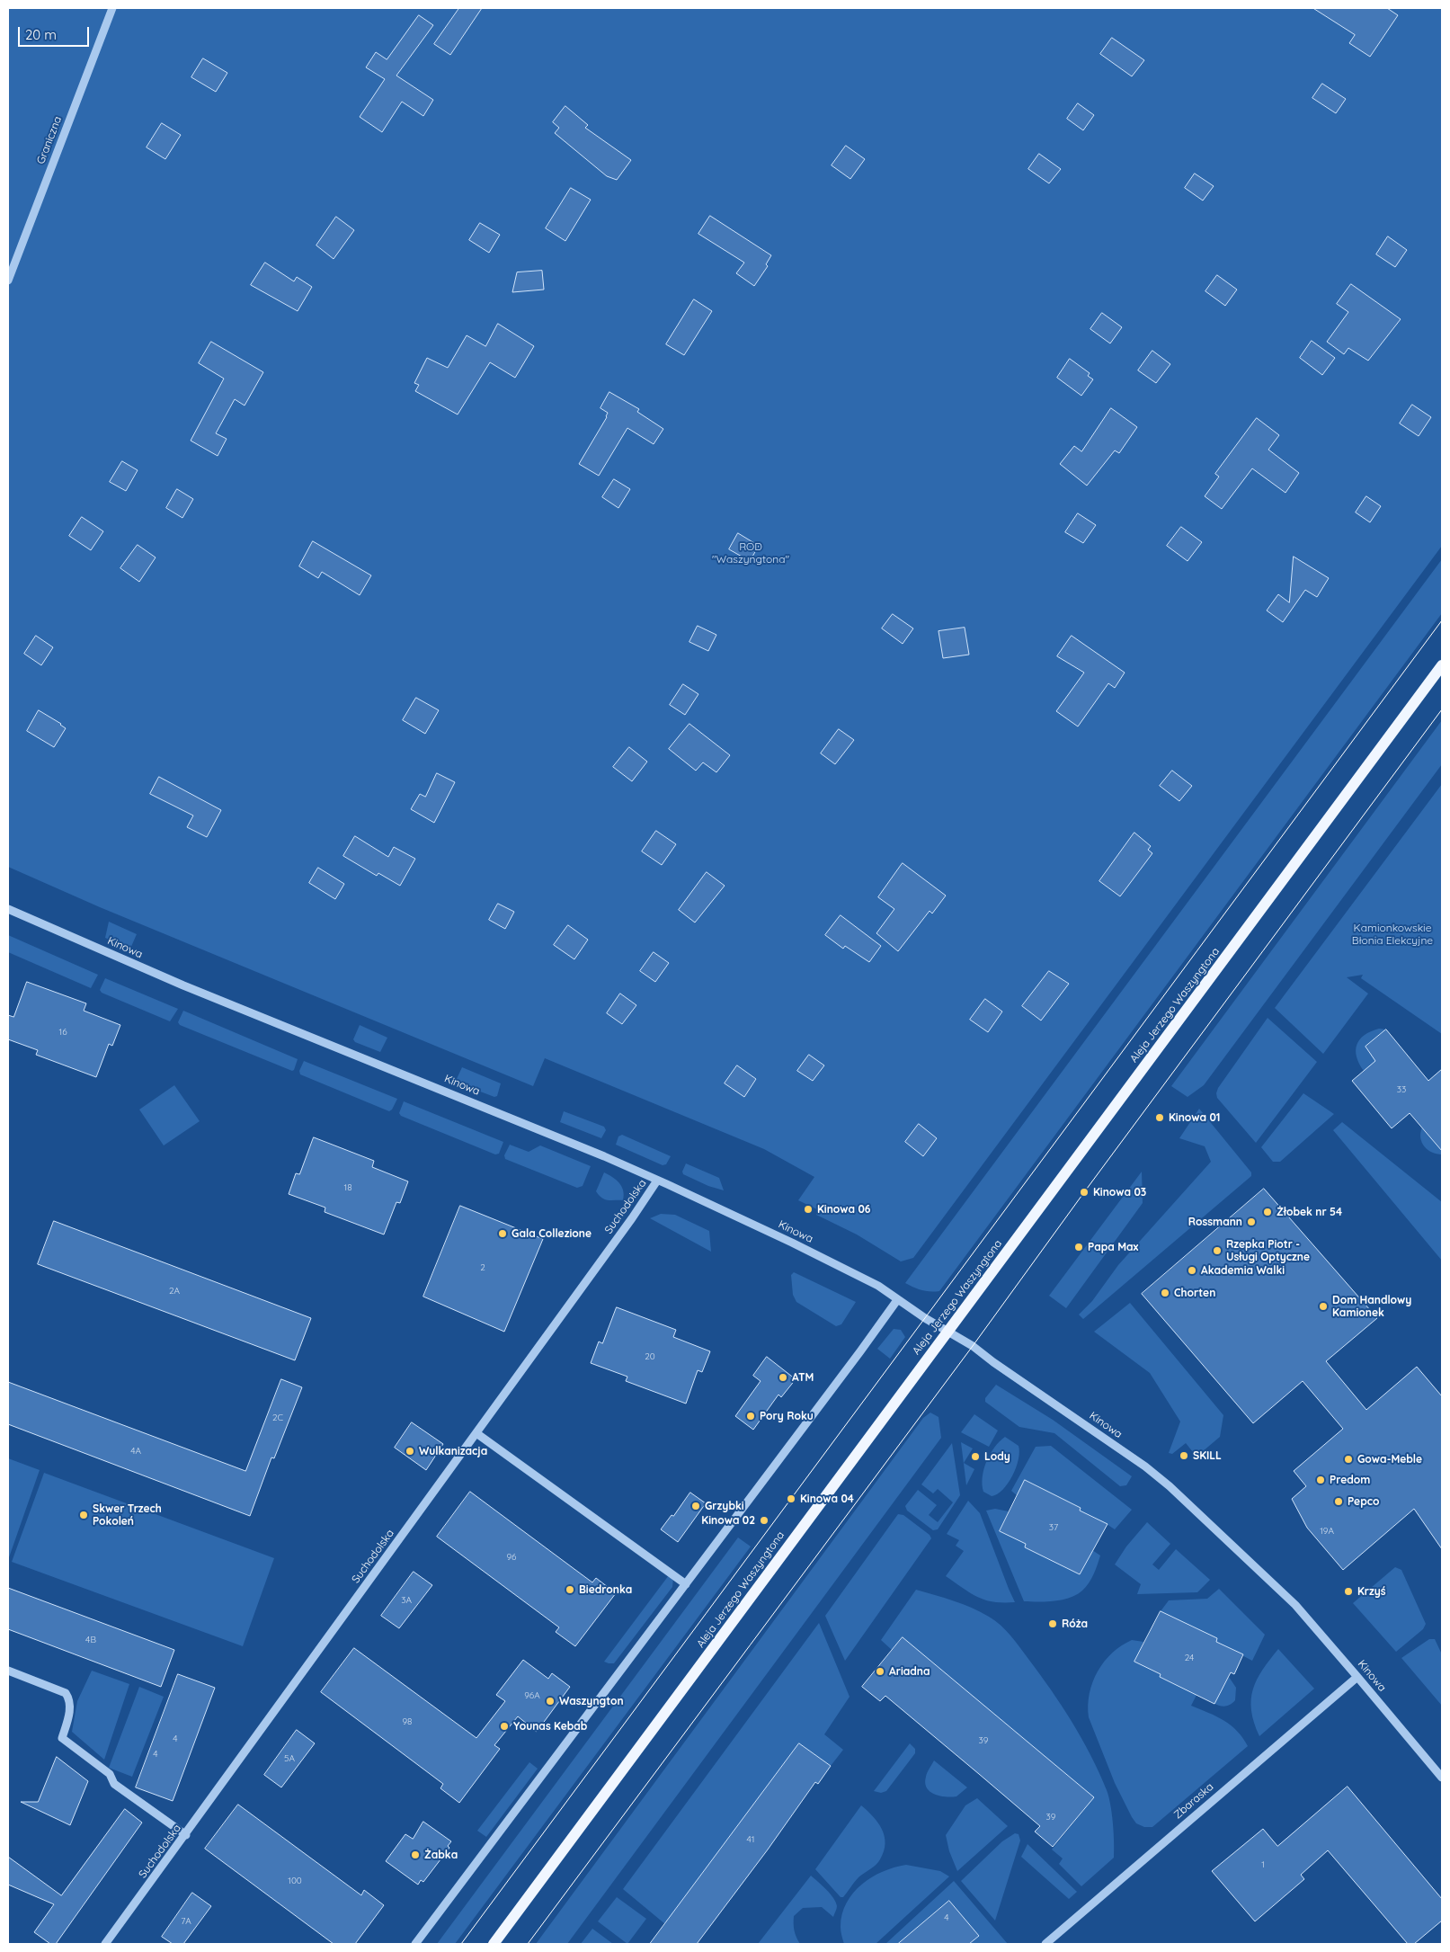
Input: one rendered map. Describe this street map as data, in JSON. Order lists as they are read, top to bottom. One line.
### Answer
{"streets":{"main road":["Aleja Jerzego Waszyngtona"],"street":["Graniczna","Kinowa","Suchodolska","Zbaraska"]},"crossings":[["Kinowa","Aleja Jerzego Waszyngtona"],["Kinowa","Suchodolska"],["Kinowa","Zbaraska"]],"parks":["ROD \"Waszyngtona\"","Kamionkowskie Błonia Elekcyjne"],"places":["Kinowa 01","Kinowa 03","Kinowa 06","Żłobek nr 54","Rossmann","Gala Collezione","Papa Max","Rzepka Piotr - Usługi Optyczne","Akademia Walki","Chorten","Dom Handlowy Kamionek","ATM","Pory Roku","Wulkanizacja","SKILL","Lody","Gowa-Meble","Predom","Kinowa 04","Pepco","Grzybki","Skwer Trzech Pokoleń","Kinowa 02","Biedronka","Krzyś","Róża","Ariadna","Waszyngton","Younas Kebab","Żabka"],"house_numbers":["16","33","18","2","2A","20","2C","4A","37","19A","96","3A","4B","24","96A","98","4","39","4","5A","39","41","1","100","4","7A"],"scale_bar":"20 m"}
